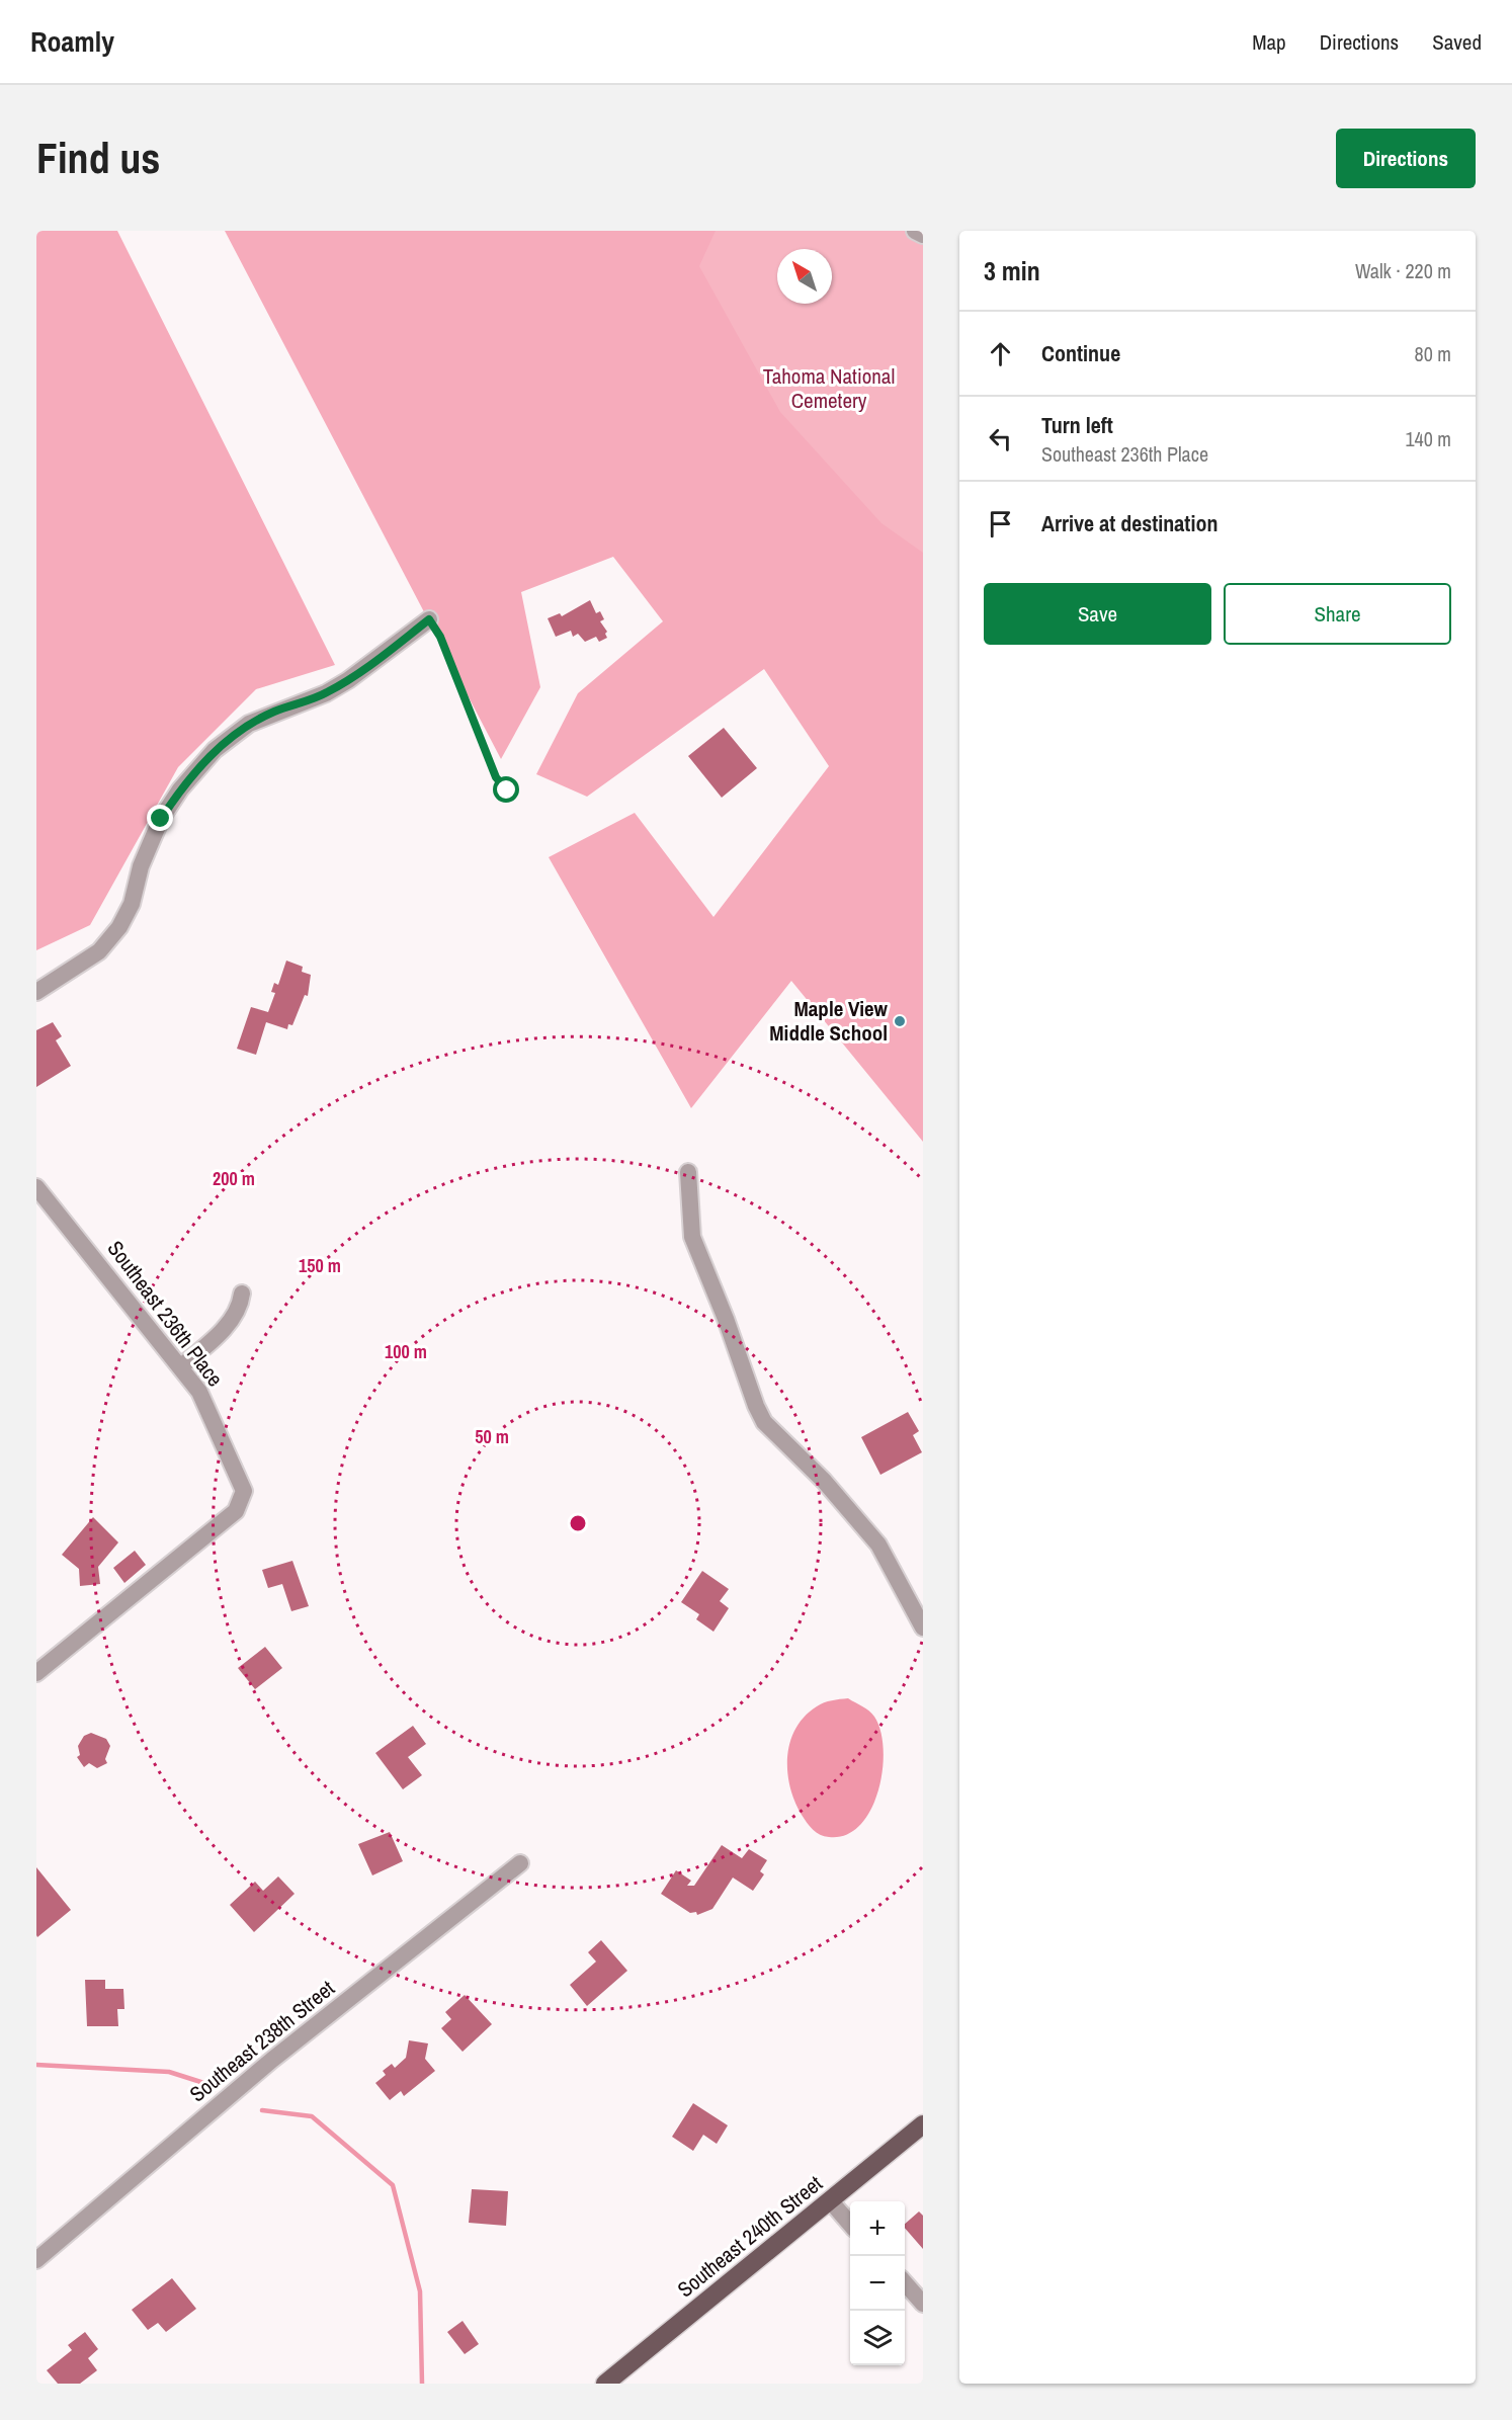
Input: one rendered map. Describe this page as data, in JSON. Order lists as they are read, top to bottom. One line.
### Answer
{"streets":{"main road":["Southeast 240th Street"],"street":["Southeast 236th Place","Southeast 238th Street"]},"parks":["Tahoma National Cemetery"],"places":["Maple View Middle School"],"north":"top left","page":{"header":"Roamly","nav":["Map","Directions","Saved"],"buttons":["Directions",["Save","Share"]],"title":"Find us","heading":["3 min","Walk · 220 m"],"list":[["Continue","80 m"],["Turn left","Southeast 236th Place","140 m"],"Arrive at destination"],"map_buttons":["+","−"]},"rings":["200 m","150 m","100 m","50 m"]}
